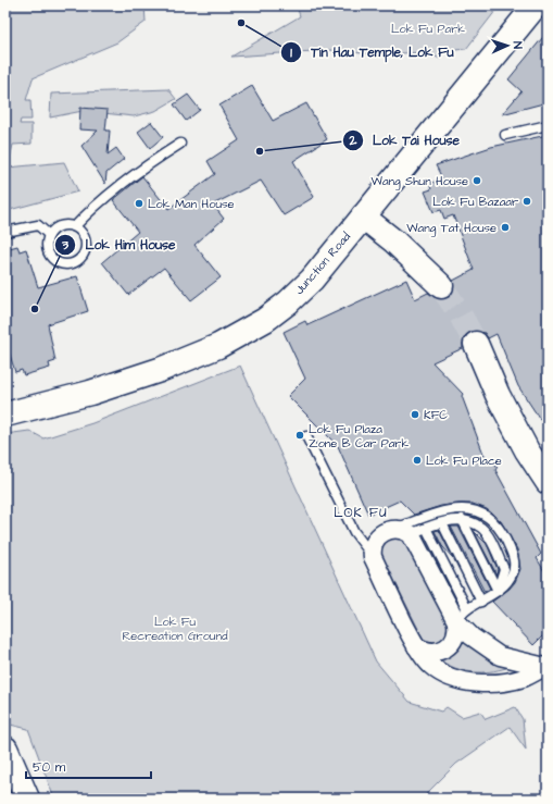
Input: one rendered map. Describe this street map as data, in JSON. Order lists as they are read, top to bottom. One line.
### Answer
{"streets":{"main road":["Junction Road"]},"districts":["LOK FU"],"parks":["Lok Fu Park","Lok Fu Recreation Ground"],"places":["Tin Hau Temple, Lok Fu","Lok Tai House","Wang Shun House","Lok Fu Bazaar","Lok Man House","Wang Tat House","Lok Him House","KFC","Lok Fu Plaza Zone B Car Park","Lok Fu Place"],"scale_bar":"50 m","north":"right"}
